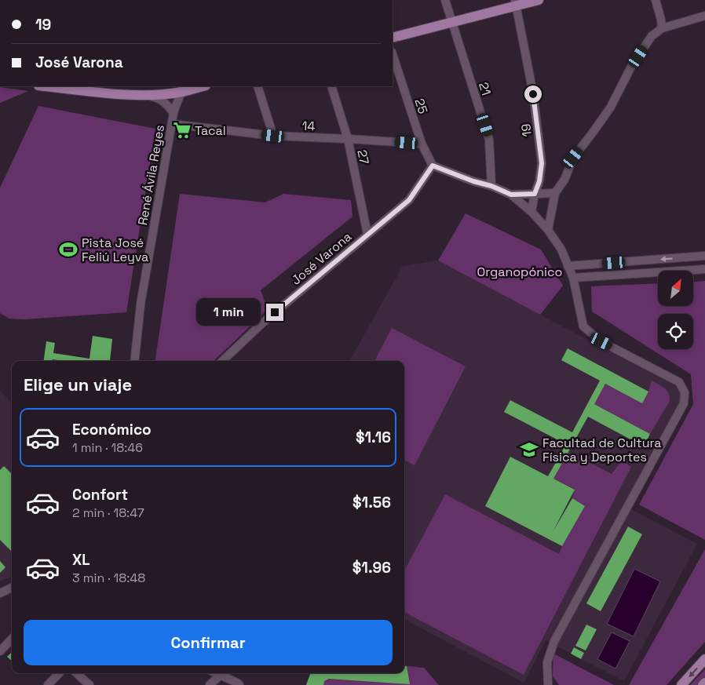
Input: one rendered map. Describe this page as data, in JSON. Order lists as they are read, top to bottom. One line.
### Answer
{"streets":{"street":["21","25","14","19","27","René Ávila Reyes","José Varona"]},"crossings":[["25","14"],["25","José Varona"],["14","27"],["14","René Ávila Reyes"],["27","José Varona"]],"parks":["Organopónico"],"places":{"supermarket":["Tacal"],"sports":["Pista José Feliú Leyva"],"school or university":["Facultad de Cultura Física y Deportes"]},"north":"top right","page":{"banner":["19","José Varona"],"bubble":"1 min","heading":"Elige un viaje","list":[{"name":"Económico","note":"1 min · 18:46","value":"$1.16"},{"name":"Confort","note":"2 min · 18:47","value":"$1.56"},{"name":"XL","note":"3 min · 18:48","value":"$1.96"}],"buttons":"Confirmar"}}
